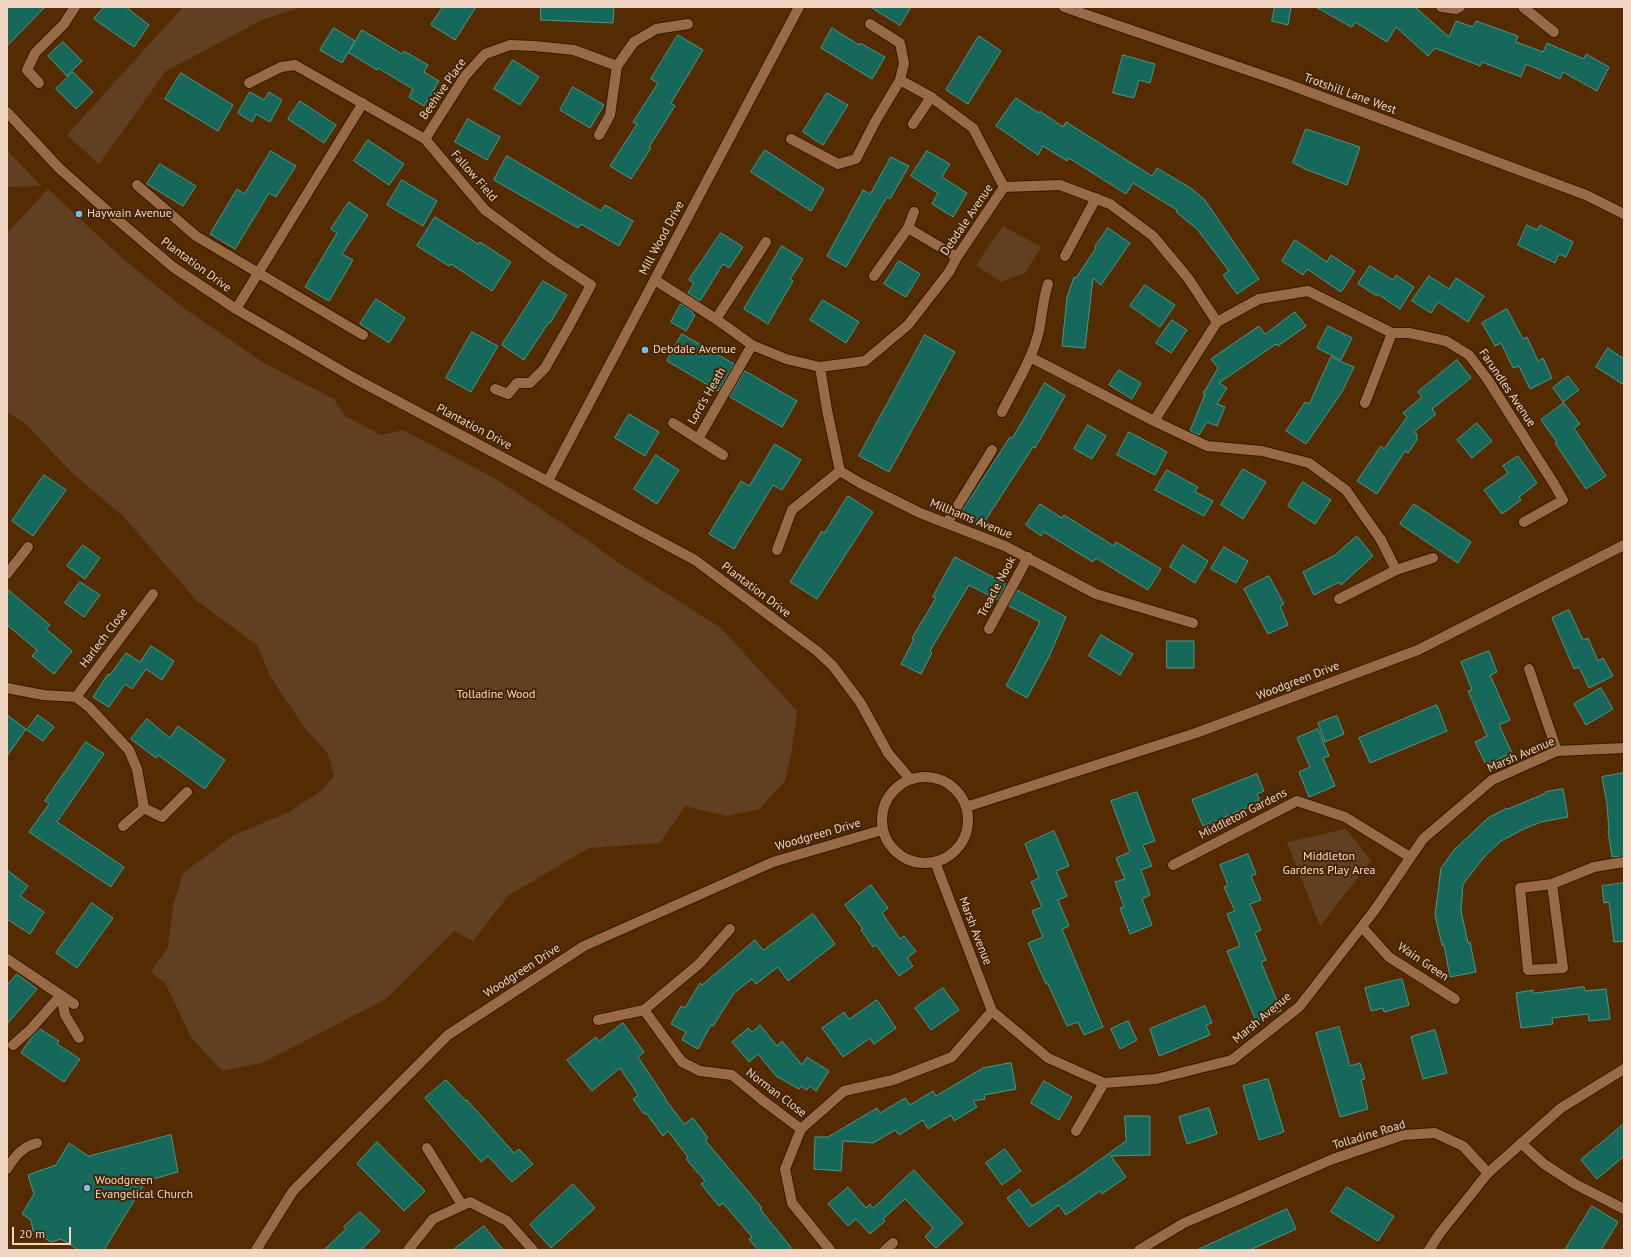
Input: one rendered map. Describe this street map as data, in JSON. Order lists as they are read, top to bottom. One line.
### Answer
{"streets":{"street":["Beehive Place","Trotshill Lane West","Fallow Field","Debdale Avenue","Mill Wood Drive","Plantation Drive","Farundles Avenue","Lord's Heath","Millhams Avenue","Treacle Nook","Harlech Close","Woodgreen Drive","Marsh Avenue","Middleton Gardens","Wain Green","Norman Close","Tolladine Road"]},"crossings":[["Beehive Place","Fallow Field"],["Debdale Avenue","Mill Wood Drive"],["Debdale Avenue","Farundles Avenue"],["Debdale Avenue","Lord's Heath"],["Mill Wood Drive","Plantation Drive"],["Plantation Drive","Woodgreen Drive"],["Plantation Drive","Marsh Avenue"],["Millhams Avenue","Treacle Nook"],["Woodgreen Drive","Marsh Avenue"],["Marsh Avenue","Middleton Gardens"],["Marsh Avenue","Wain Green"]],"parks":["Tolladine Wood","Middleton Gardens Play Area"],"places":["Haywain Avenue","Debdale Avenue","Woodgreen Evangelical Church"],"scale_bar":"20 m"}
